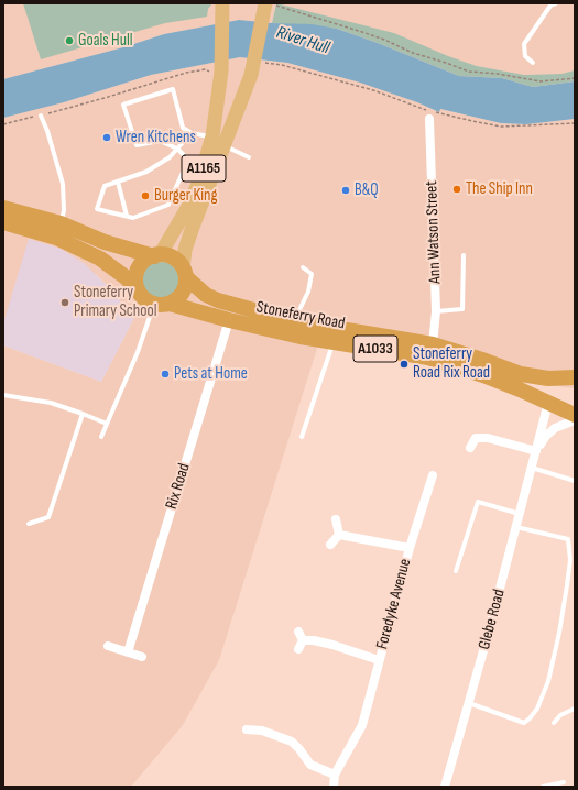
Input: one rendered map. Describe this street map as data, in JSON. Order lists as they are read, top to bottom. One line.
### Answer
{"streets":{"highway":["Stoneferry Road","A1033"],"main road":["A1165"],"street":["Ann Watson Street","Rix Road","Foredyke Avenue","Glebe Road"]},"crossings":[["A1165","Stoneferry Road"],["Ann Watson Street","Stoneferry Road"],["Stoneferry Road","Rix Road"],["Stoneferry Road","Glebe Road"]],"water":["River Hull"],"places":["Goals Hull","Wren Kitchens","The Ship Inn","B&Q","Burger King","Stoneferry Primary School","Stoneferry Road Rix Road","Pets at Home"]}
